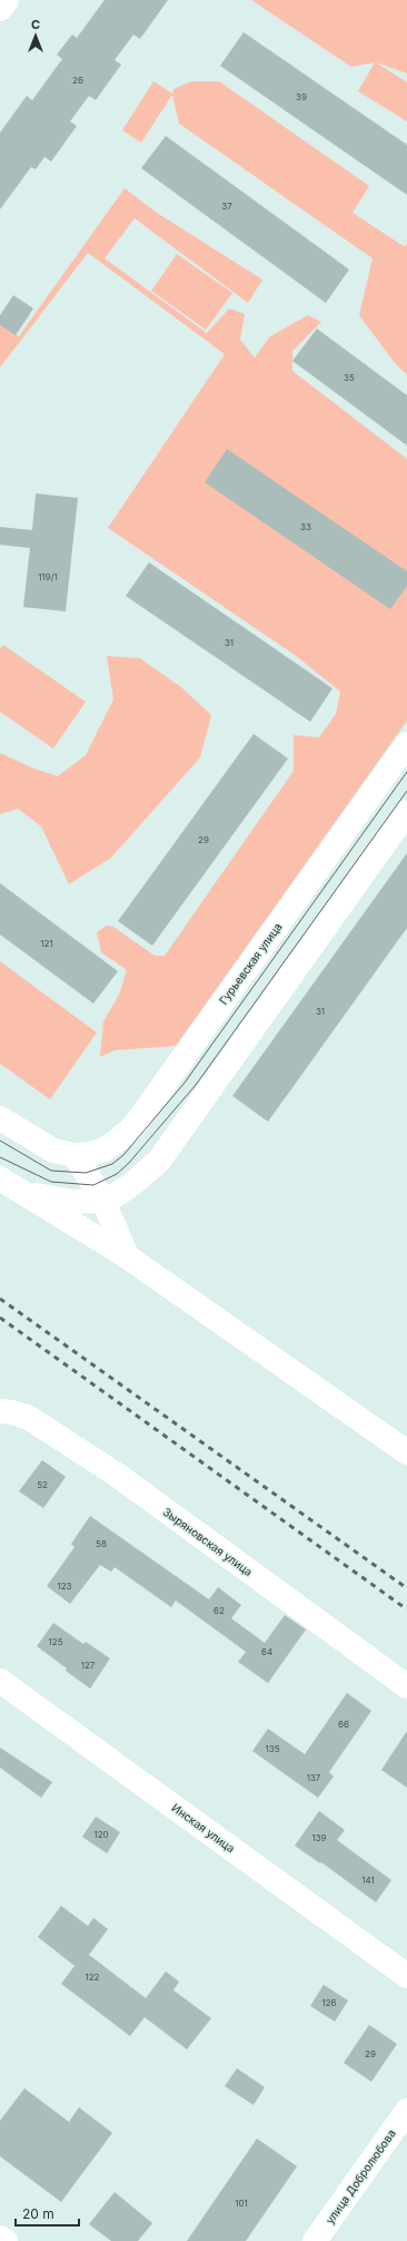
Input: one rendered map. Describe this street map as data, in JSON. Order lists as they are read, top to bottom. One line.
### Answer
{"streets":{"main road":["Гурьевская улица","Зыряновская улица","Инская улица","улица Добролюбова"]},"house_numbers":["26","39","37","35","33","119/1","31","29","121","31","52","58","123","62","125","64","127","66","135","137","120","139","141","122","126","29","101"],"scale_bar":"20 m","north":"top"}
